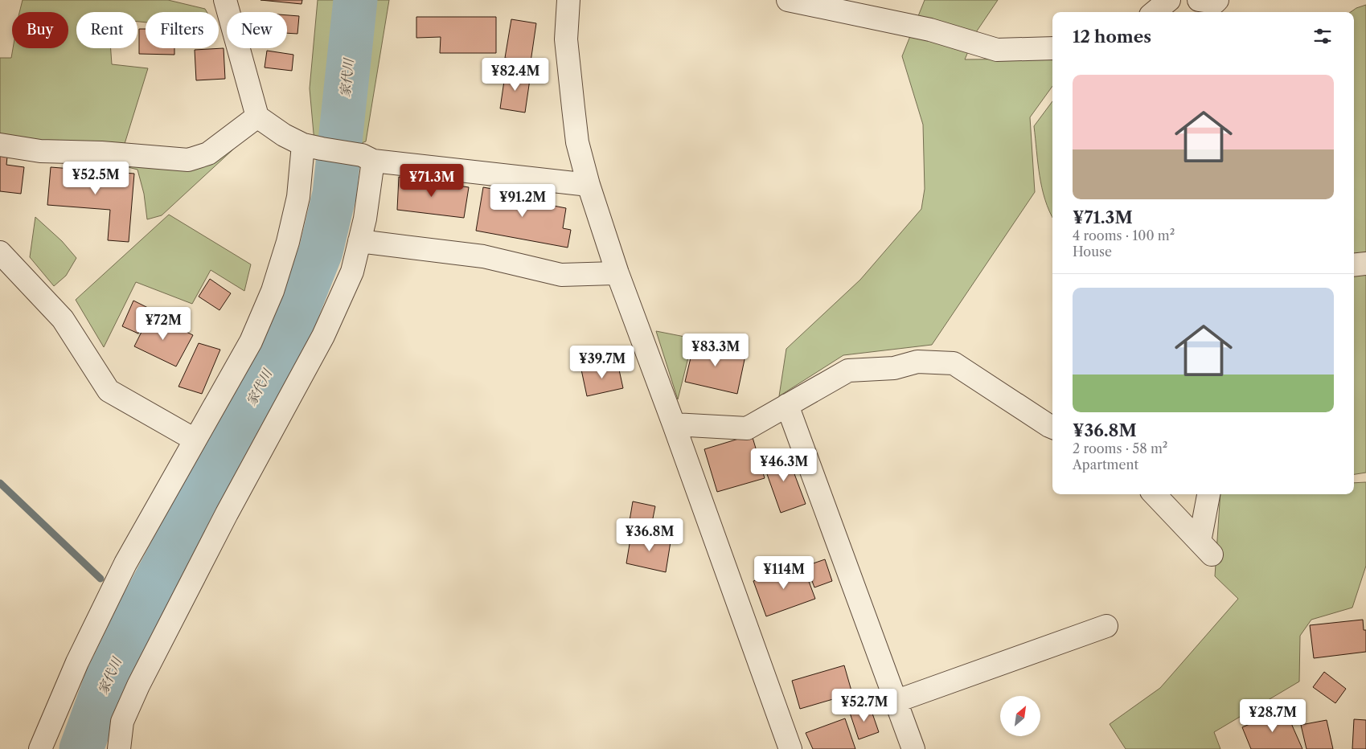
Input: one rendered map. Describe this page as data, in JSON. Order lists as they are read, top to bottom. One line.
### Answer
{"water":["家代川"],"north":"top right","page":{"chip":["Buy","Rent","Filters","New"],"heading":"12 homes","price":["¥82.4M","¥52.5M","¥71.3M","¥91.2M","¥72M","¥83.3M","¥39.7M","¥46.3M","¥36.8M","¥114M","¥52.7M","¥28.7M"],"list":[{"name":"¥71.3M","note":"4 rooms · 100 m² · House"},{"name":"¥36.8M","note":"2 rooms · 58 m² · Apartment"}]}}
